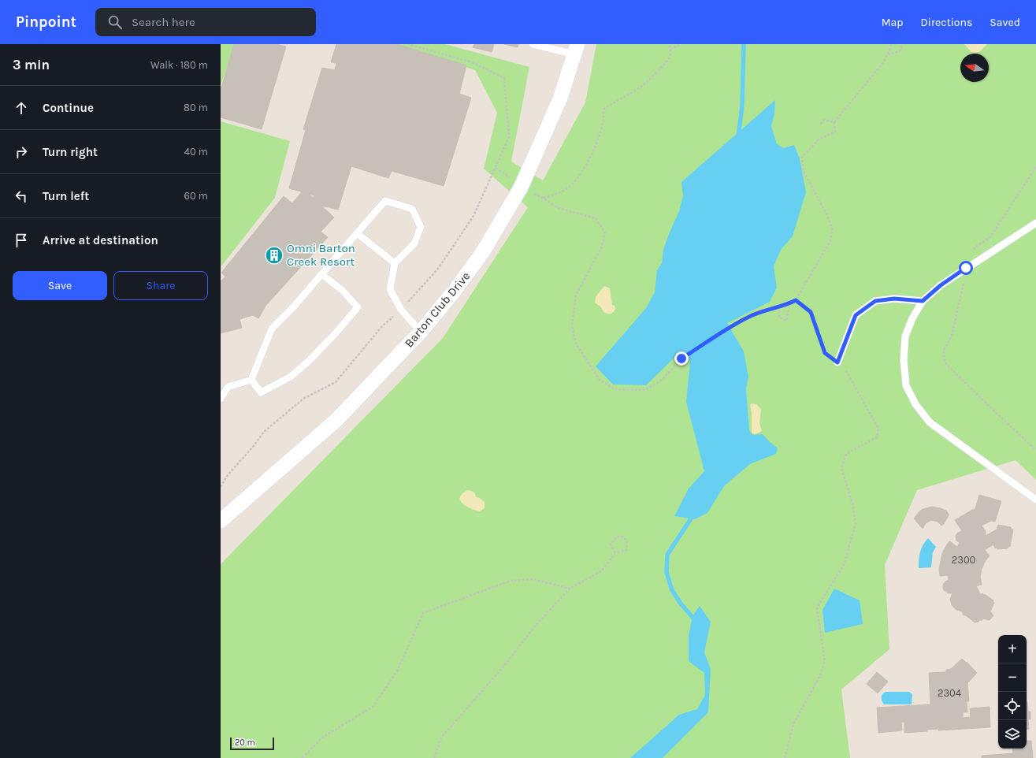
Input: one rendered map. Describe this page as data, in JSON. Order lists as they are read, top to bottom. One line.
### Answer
{"streets":{"street":["Barton Club Drive"]},"places":{"building":["Omni Barton Creek Resort"]},"house_numbers":["2300","2304"],"scale_bar":"20 m","north":"left","page":{"header":"Pinpoint","search":"Search here","nav":["Map","Directions","Saved"],"heading":["3 min","Walk · 180 m"],"list":[["Continue","80 m"],["Turn right","40 m"],["Turn left","60 m"],"Arrive at destination"],"buttons":["Save","Share"],"map_buttons":["+","−"],"scale":"20 m"}}
